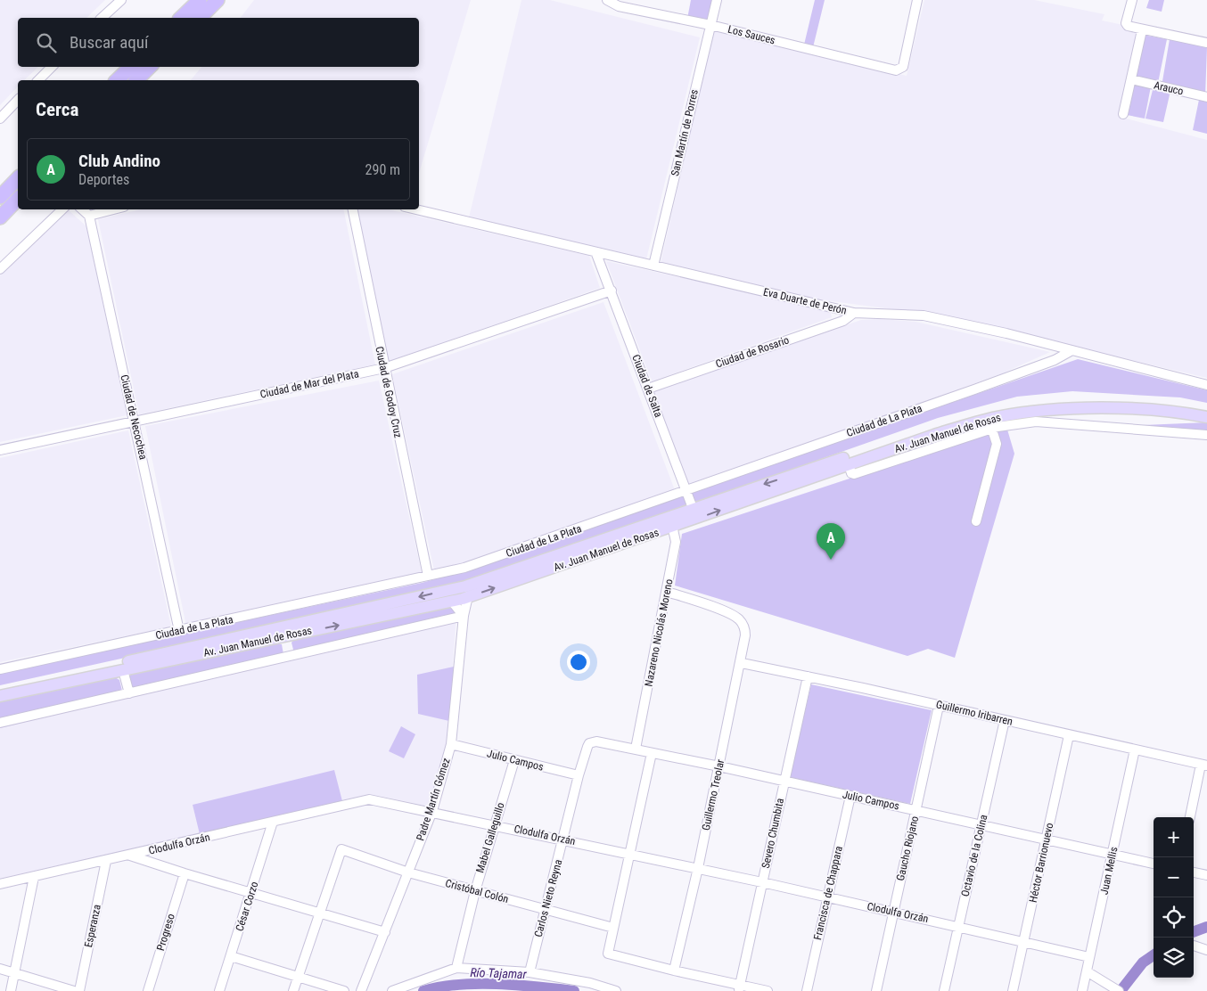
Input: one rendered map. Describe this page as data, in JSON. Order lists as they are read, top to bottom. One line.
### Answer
{"streets":{"main road":["Av. Juan Manuel de Rosas"],"street":["Los Sauces","Arauco","San Martín de Porres","Eva Duarte de Perón","Ciudad de Rosario","Ciudad de Mar del Plata","Ciudad de Salta","Ciudad de Godoy Cruz","Ciudad de Necochea","Ciudad de La Plata","Nazareno Nicolás Moreno","Guillermo Iribarren","Julio Campos","Guillermo Treolar","Padre Martín Gómez","Severo Chumbita","Clodulfa Orzán","Mabel Galleguillo","Gaucho Riojano","Octavio de la Colina","Héctor Barrionuevo","Juan Mellis","Cristóbal Colón","Francisca de Chappara","Carlos Nieto Reyna","César Corzo","Esperanza","Progreso"]},"crossings":[["Los Sauces","San Martín de Porres"],["San Martín de Porres","Eva Duarte de Perón"],["Eva Duarte de Perón","Ciudad de Rosario"],["Eva Duarte de Perón","Ciudad de Salta"],["Eva Duarte de Perón","Ciudad de La Plata"],["Ciudad de Rosario","Ciudad de Salta"],["Ciudad de Mar del Plata","Ciudad de Salta"],["Ciudad de Mar del Plata","Ciudad de Godoy Cruz"],["Ciudad de Mar del Plata","Ciudad de Necochea"],["Ciudad de Salta","Ciudad de La Plata"],["Ciudad de Salta","Av. Juan Manuel de Rosas"],["Ciudad de Godoy Cruz","Ciudad de La Plata"],["Ciudad de Necochea","Ciudad de La Plata"],["Av. Juan Manuel de Rosas","Nazareno Nicolás Moreno"],["Av. Juan Manuel de Rosas","Padre Martín Gómez"],["Nazareno Nicolás Moreno","Julio Campos"],["Nazareno Nicolás Moreno","Guillermo Treolar"],["Guillermo Iribarren","Guillermo Treolar"],["Guillermo Iribarren","Severo Chumbita"],["Guillermo Iribarren","Gaucho Riojano"],["Guillermo Iribarren","Octavio de la Colina"],["Guillermo Iribarren","Héctor Barrionuevo"],["Guillermo Iribarren","Juan Mellis"],["Julio Campos","Guillermo Treolar"],["Julio Campos","Padre Martín Gómez"],["Julio Campos","Severo Chumbita"],["Julio Campos","Mabel Galleguillo"],["Julio Campos","Gaucho Riojano"],["Julio Campos","Octavio de la Colina"],["Julio Campos","Héctor Barrionuevo"],["Julio Campos","Juan Mellis"],["Julio Campos","Francisca de Chappara"],["Julio Campos","Carlos Nieto Reyna"],["Guillermo Treolar","Clodulfa Orzán"],["Padre Martín Gómez","Clodulfa Orzán"],["Padre Martín Gómez","Cristóbal Colón"],["Severo Chumbita","Clodulfa Orzán"],["Clodulfa Orzán","Mabel Galleguillo"],["Clodulfa Orzán","Gaucho Riojano"],["Clodulfa Orzán","Octavio de la Colina"],["Clodulfa Orzán","Héctor Barrionuevo"],["Clodulfa Orzán","Juan Mellis"],["Clodulfa Orzán","Francisca de Chappara"],["Clodulfa Orzán","Carlos Nieto Reyna"],["Clodulfa Orzán","César Corzo"],["Clodulfa Orzán","Esperanza"],["Mabel Galleguillo","Cristóbal Colón"],["Cristóbal Colón","Carlos Nieto Reyna"]],"water":["Río Tajamar"],"page":{"search":"Buscar aquí","heading":"Cerca","list":[{"mark":"A","name":"Club Andino","note":"Deportes","value":"290 m"}],"pins":"A","map_buttons":["+","−"]}}
